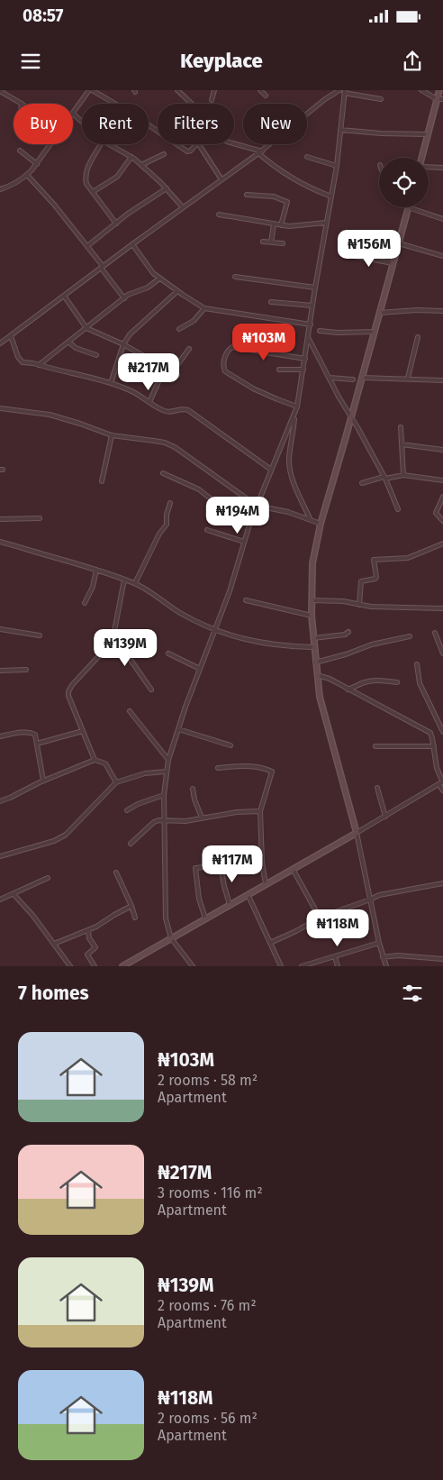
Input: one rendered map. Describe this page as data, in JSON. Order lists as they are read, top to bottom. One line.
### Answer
{"page":{"status":"08:57","header":"Keyplace","chip":["Buy","Rent","Filters","New"],"price":["₦156M","₦103M","₦217M","₦194M","₦139M","₦117M","₦118M"],"heading":"7 homes","list":[{"name":"₦103M","note":"2 rooms · 58 m² · Apartment"},{"name":"₦217M","note":"3 rooms · 116 m² · Apartment"},{"name":"₦139M","note":"2 rooms · 76 m² · Apartment"},{"name":"₦118M","note":"2 rooms · 56 m² · Apartment"}]}}
